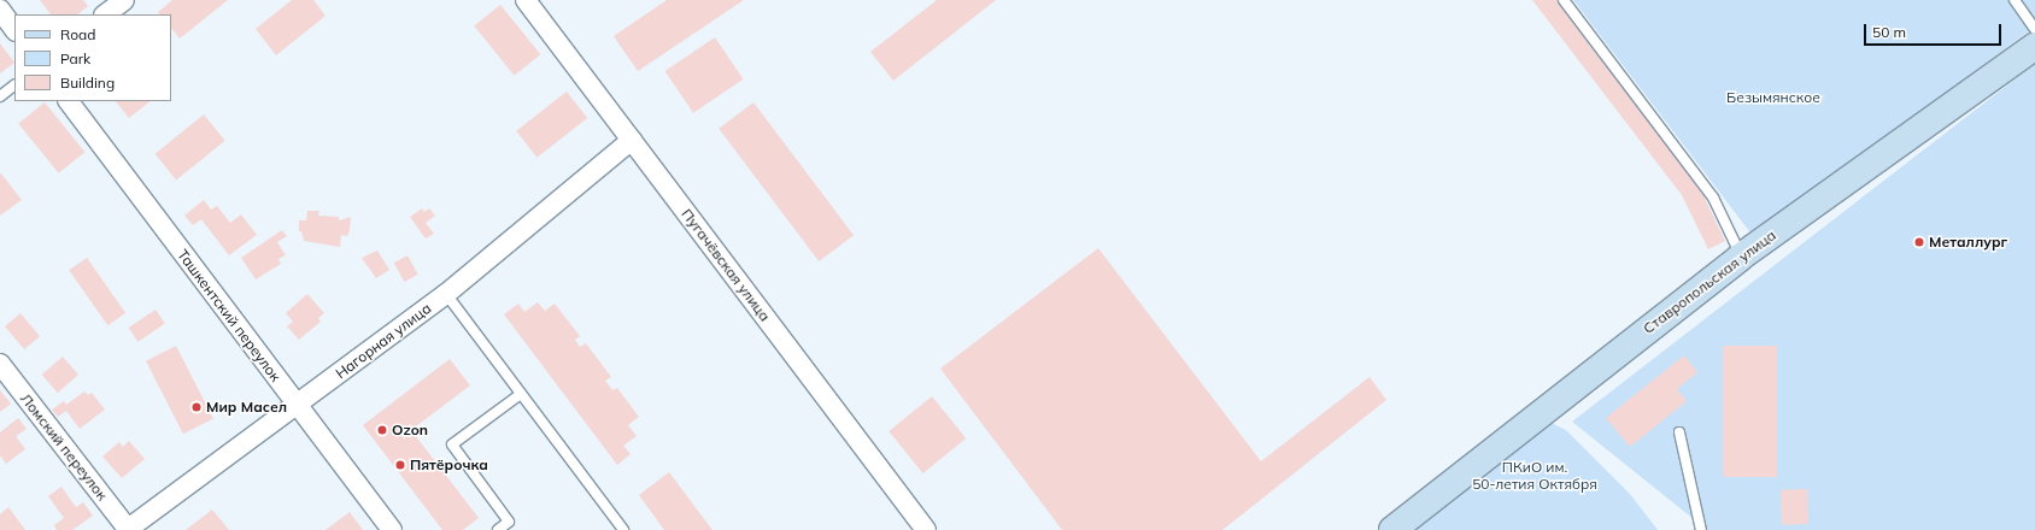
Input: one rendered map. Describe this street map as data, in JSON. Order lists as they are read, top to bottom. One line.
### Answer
{"streets":{"street":["Пугачёвская улица","Ставропольская улица","Ташкентский переулок","Нагорная улица","Ломский переулок"]},"crossings":[["Пугачёвская улица","Нагорная улица"],["Ташкентский переулок","Нагорная улица"],["Нагорная улица","Ломский переулок"]],"parks":["Безымянское","ПКиО им. 50-летия Октября"],"places":["Металлург","Мир Масел","Ozon","Пятёрочка"],"legend":["Road","Park","Building"],"scale_bar":"50 m"}
